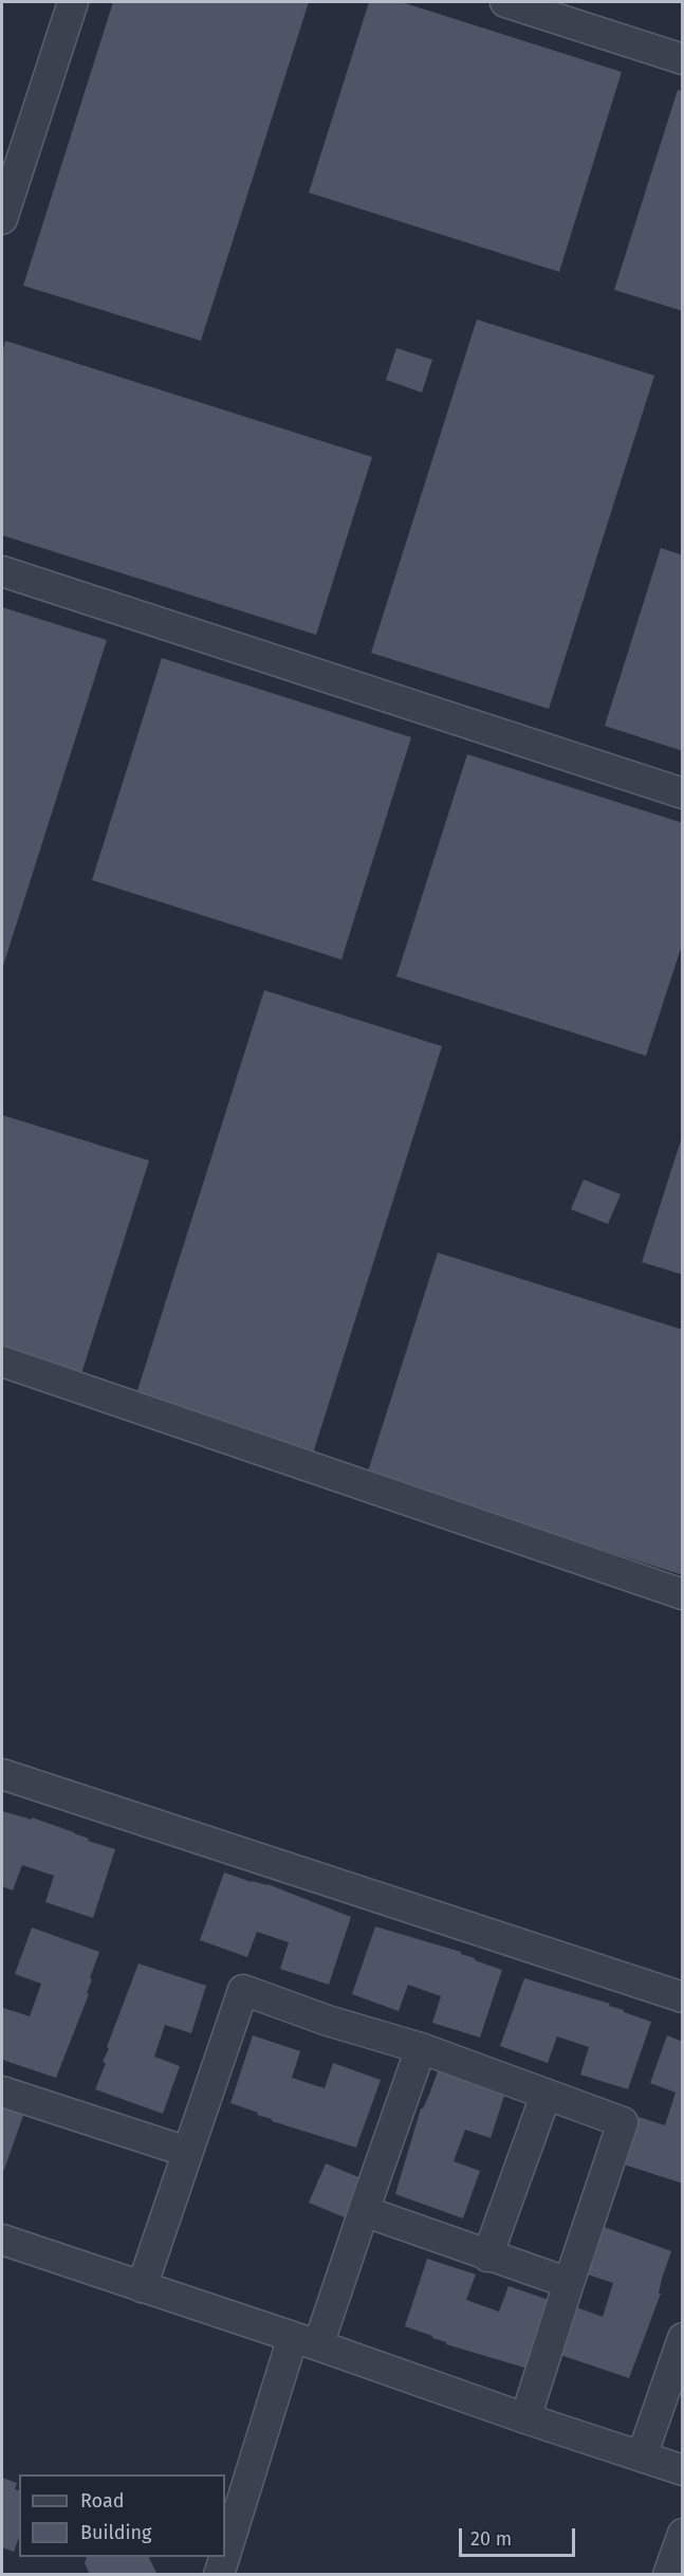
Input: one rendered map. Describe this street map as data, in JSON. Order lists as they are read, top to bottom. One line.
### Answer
{"legend":["Road","Building"],"scale_bar":"20 m"}
